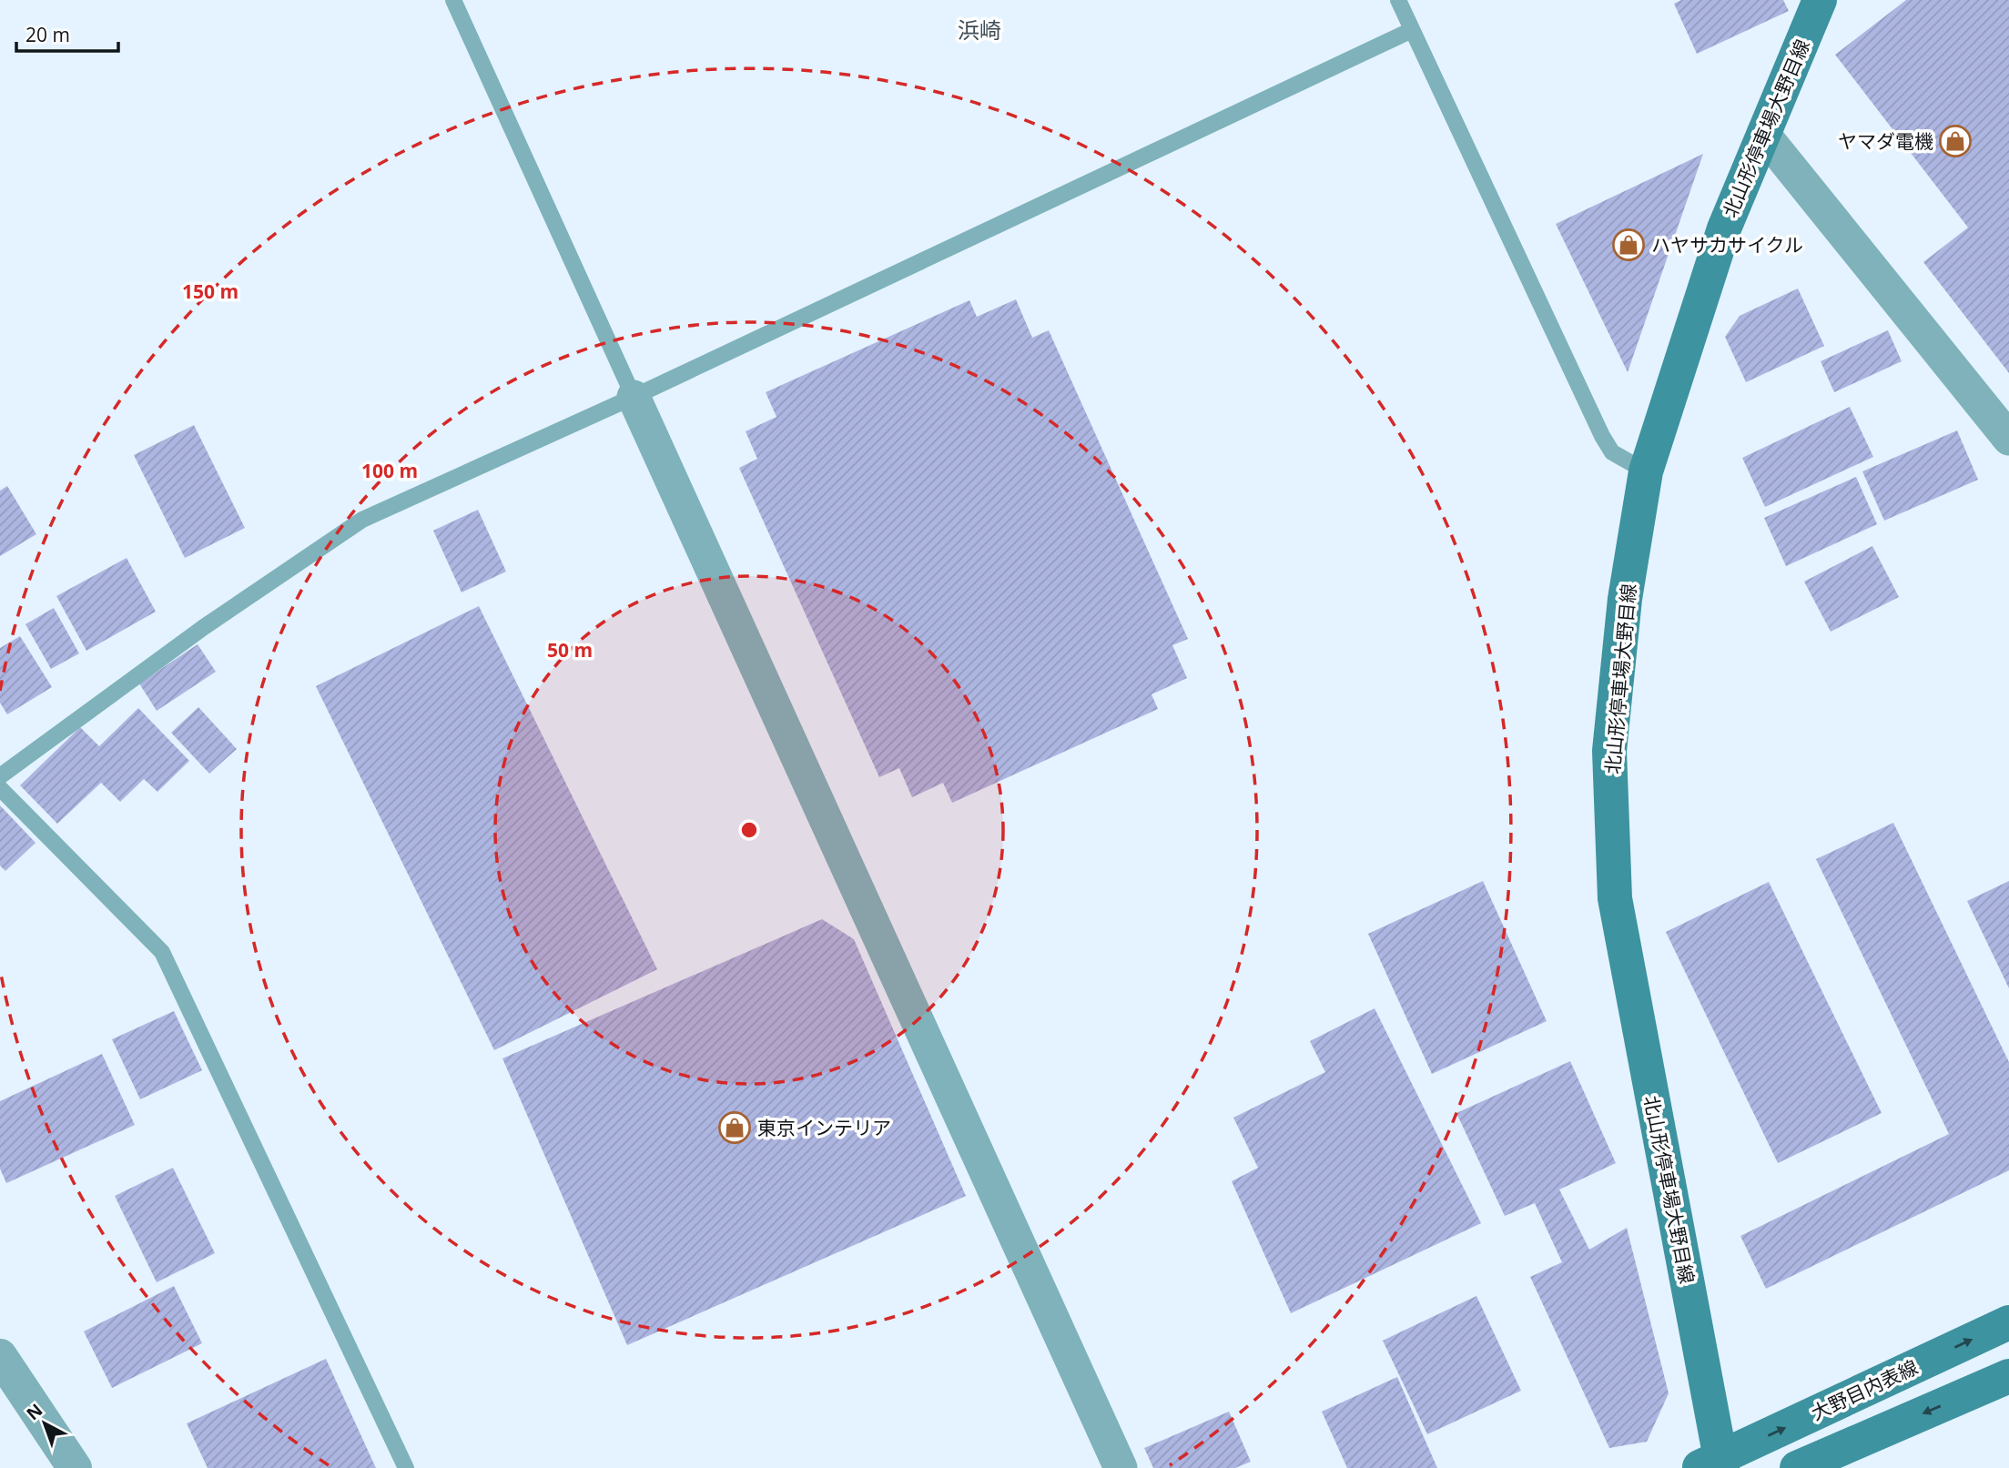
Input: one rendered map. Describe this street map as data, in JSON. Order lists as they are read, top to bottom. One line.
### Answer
{"streets":{"main road":["北山形停車場大野目線","大野目内表線"]},"crossings":[["北山形停車場大野目線","大野目内表線"]],"districts":["浜崎"],"places":{"shop":["ヤマダ電機","ハヤサカサイクル","東京インテリア"]},"scale_bar":"20 m","north":"top left","rings":["150 m","100 m","50 m"]}
